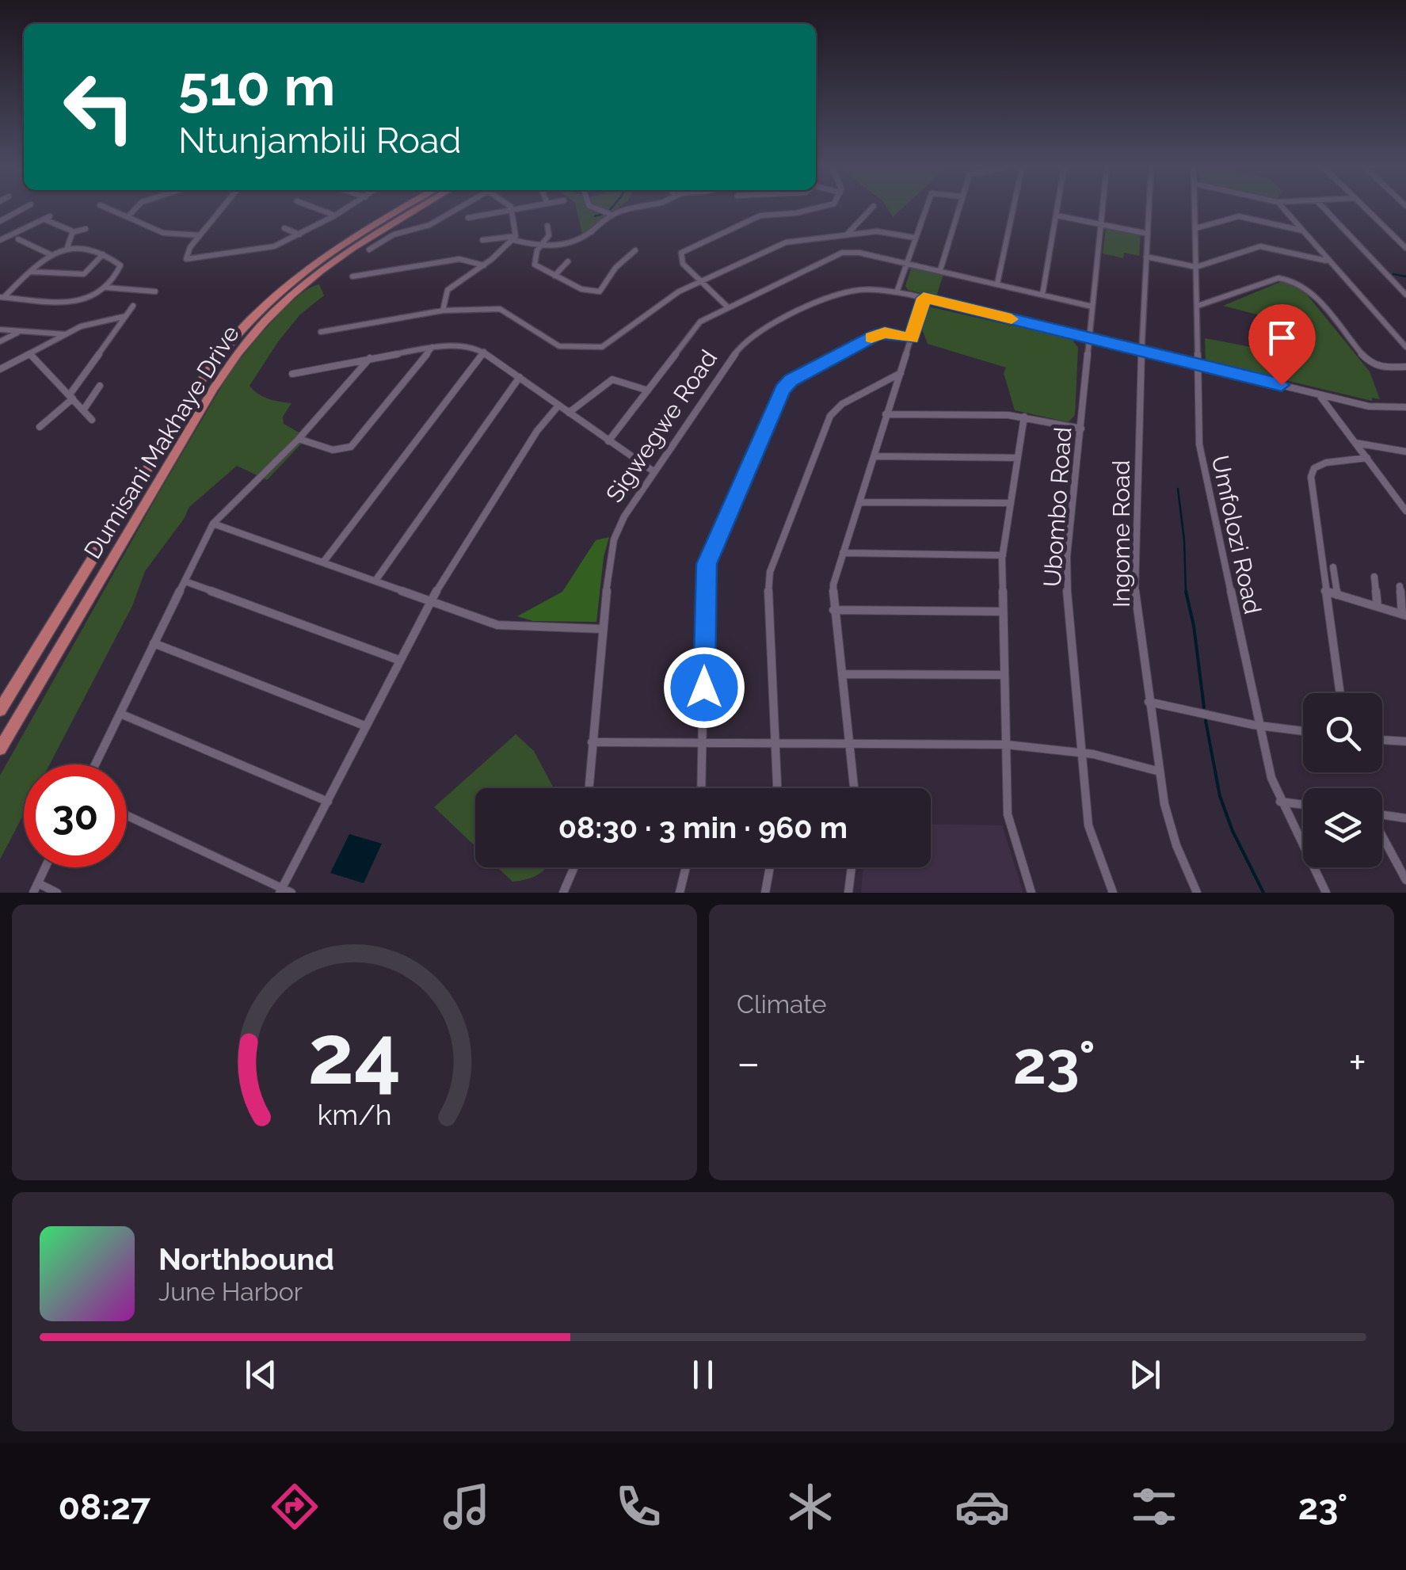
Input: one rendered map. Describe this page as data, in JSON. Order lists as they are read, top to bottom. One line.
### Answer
{"streets":{"main road":["Dumisani Makhaye Drive"],"street":["Sigwegwe Road","Ubombo Road","Ingome Road","Umfolozi Road"]},"crossings":[["Sigwegwe Road","Ubombo Road"],["Sigwegwe Road","Ingome Road"],["Sigwegwe Road","Umfolozi Road"]],"page":{"turn":["510 m","Ntunjambili Road"],"limit":"30","trip":"08:30 · 3 min · 960 m","tile":"Climate","heat":["−","23°","+"],"song":["Northbound","June Harbor"],"tabs":["08:27","23°"],"gauge":["24","km/h"]}}
